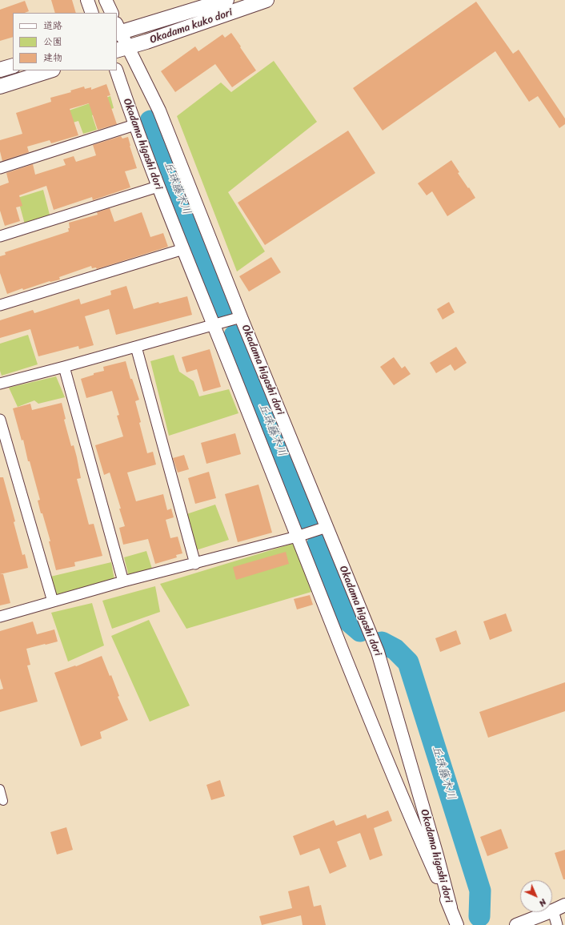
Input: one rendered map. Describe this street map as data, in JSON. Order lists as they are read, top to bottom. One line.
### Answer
{"streets":{"main road":["Okadama kuko dori"],"street":["Okadama higashi dori"]},"crossings":[["Okadama kuko dori","Okadama higashi dori"]],"water":["丘珠藤木川"],"legend":["道路","公園","建物"],"north":"bottom right"}
